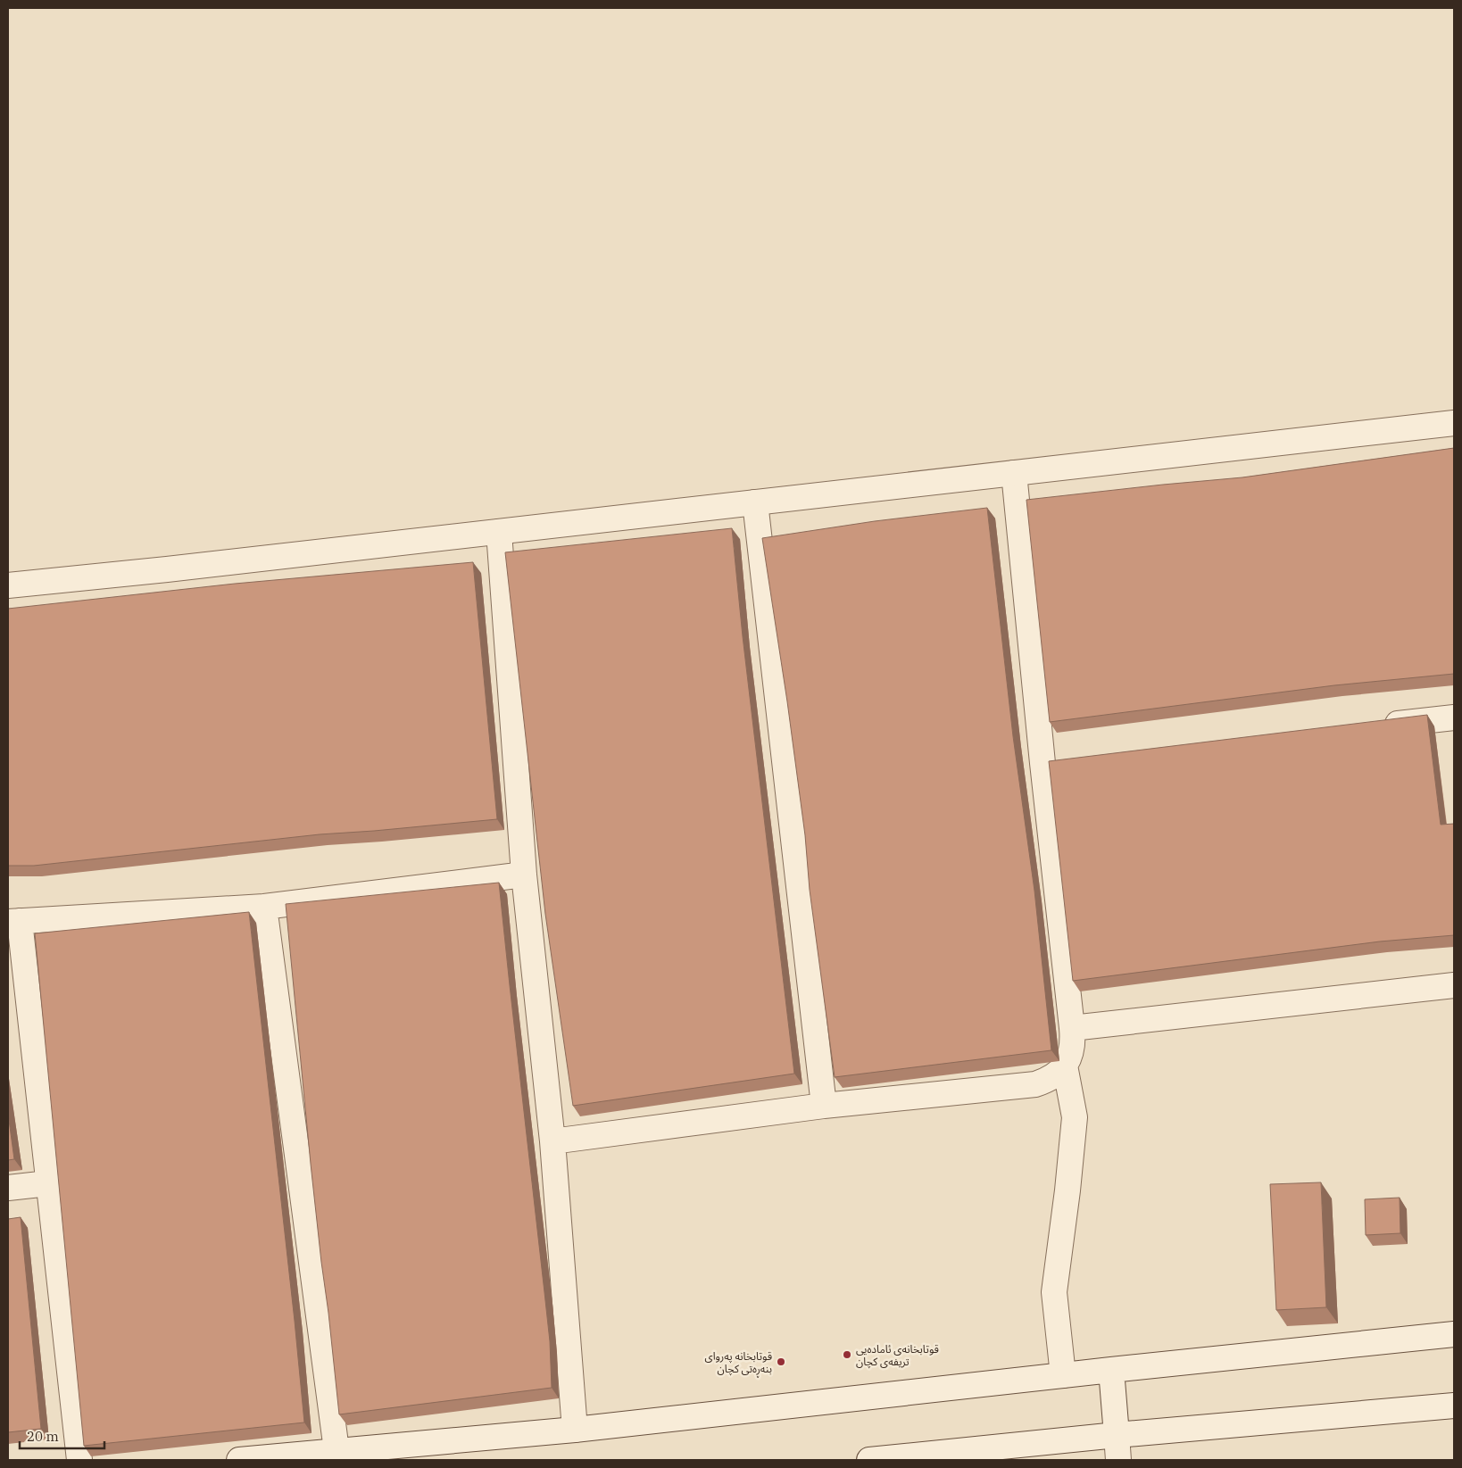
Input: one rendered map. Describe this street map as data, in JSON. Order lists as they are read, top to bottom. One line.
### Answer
{"places":["قوتابخانەی ئامادەیی تریفەی کچان","قوتابخانە پەروای بنەڕەتی کچان"],"scale_bar":"20 m"}
